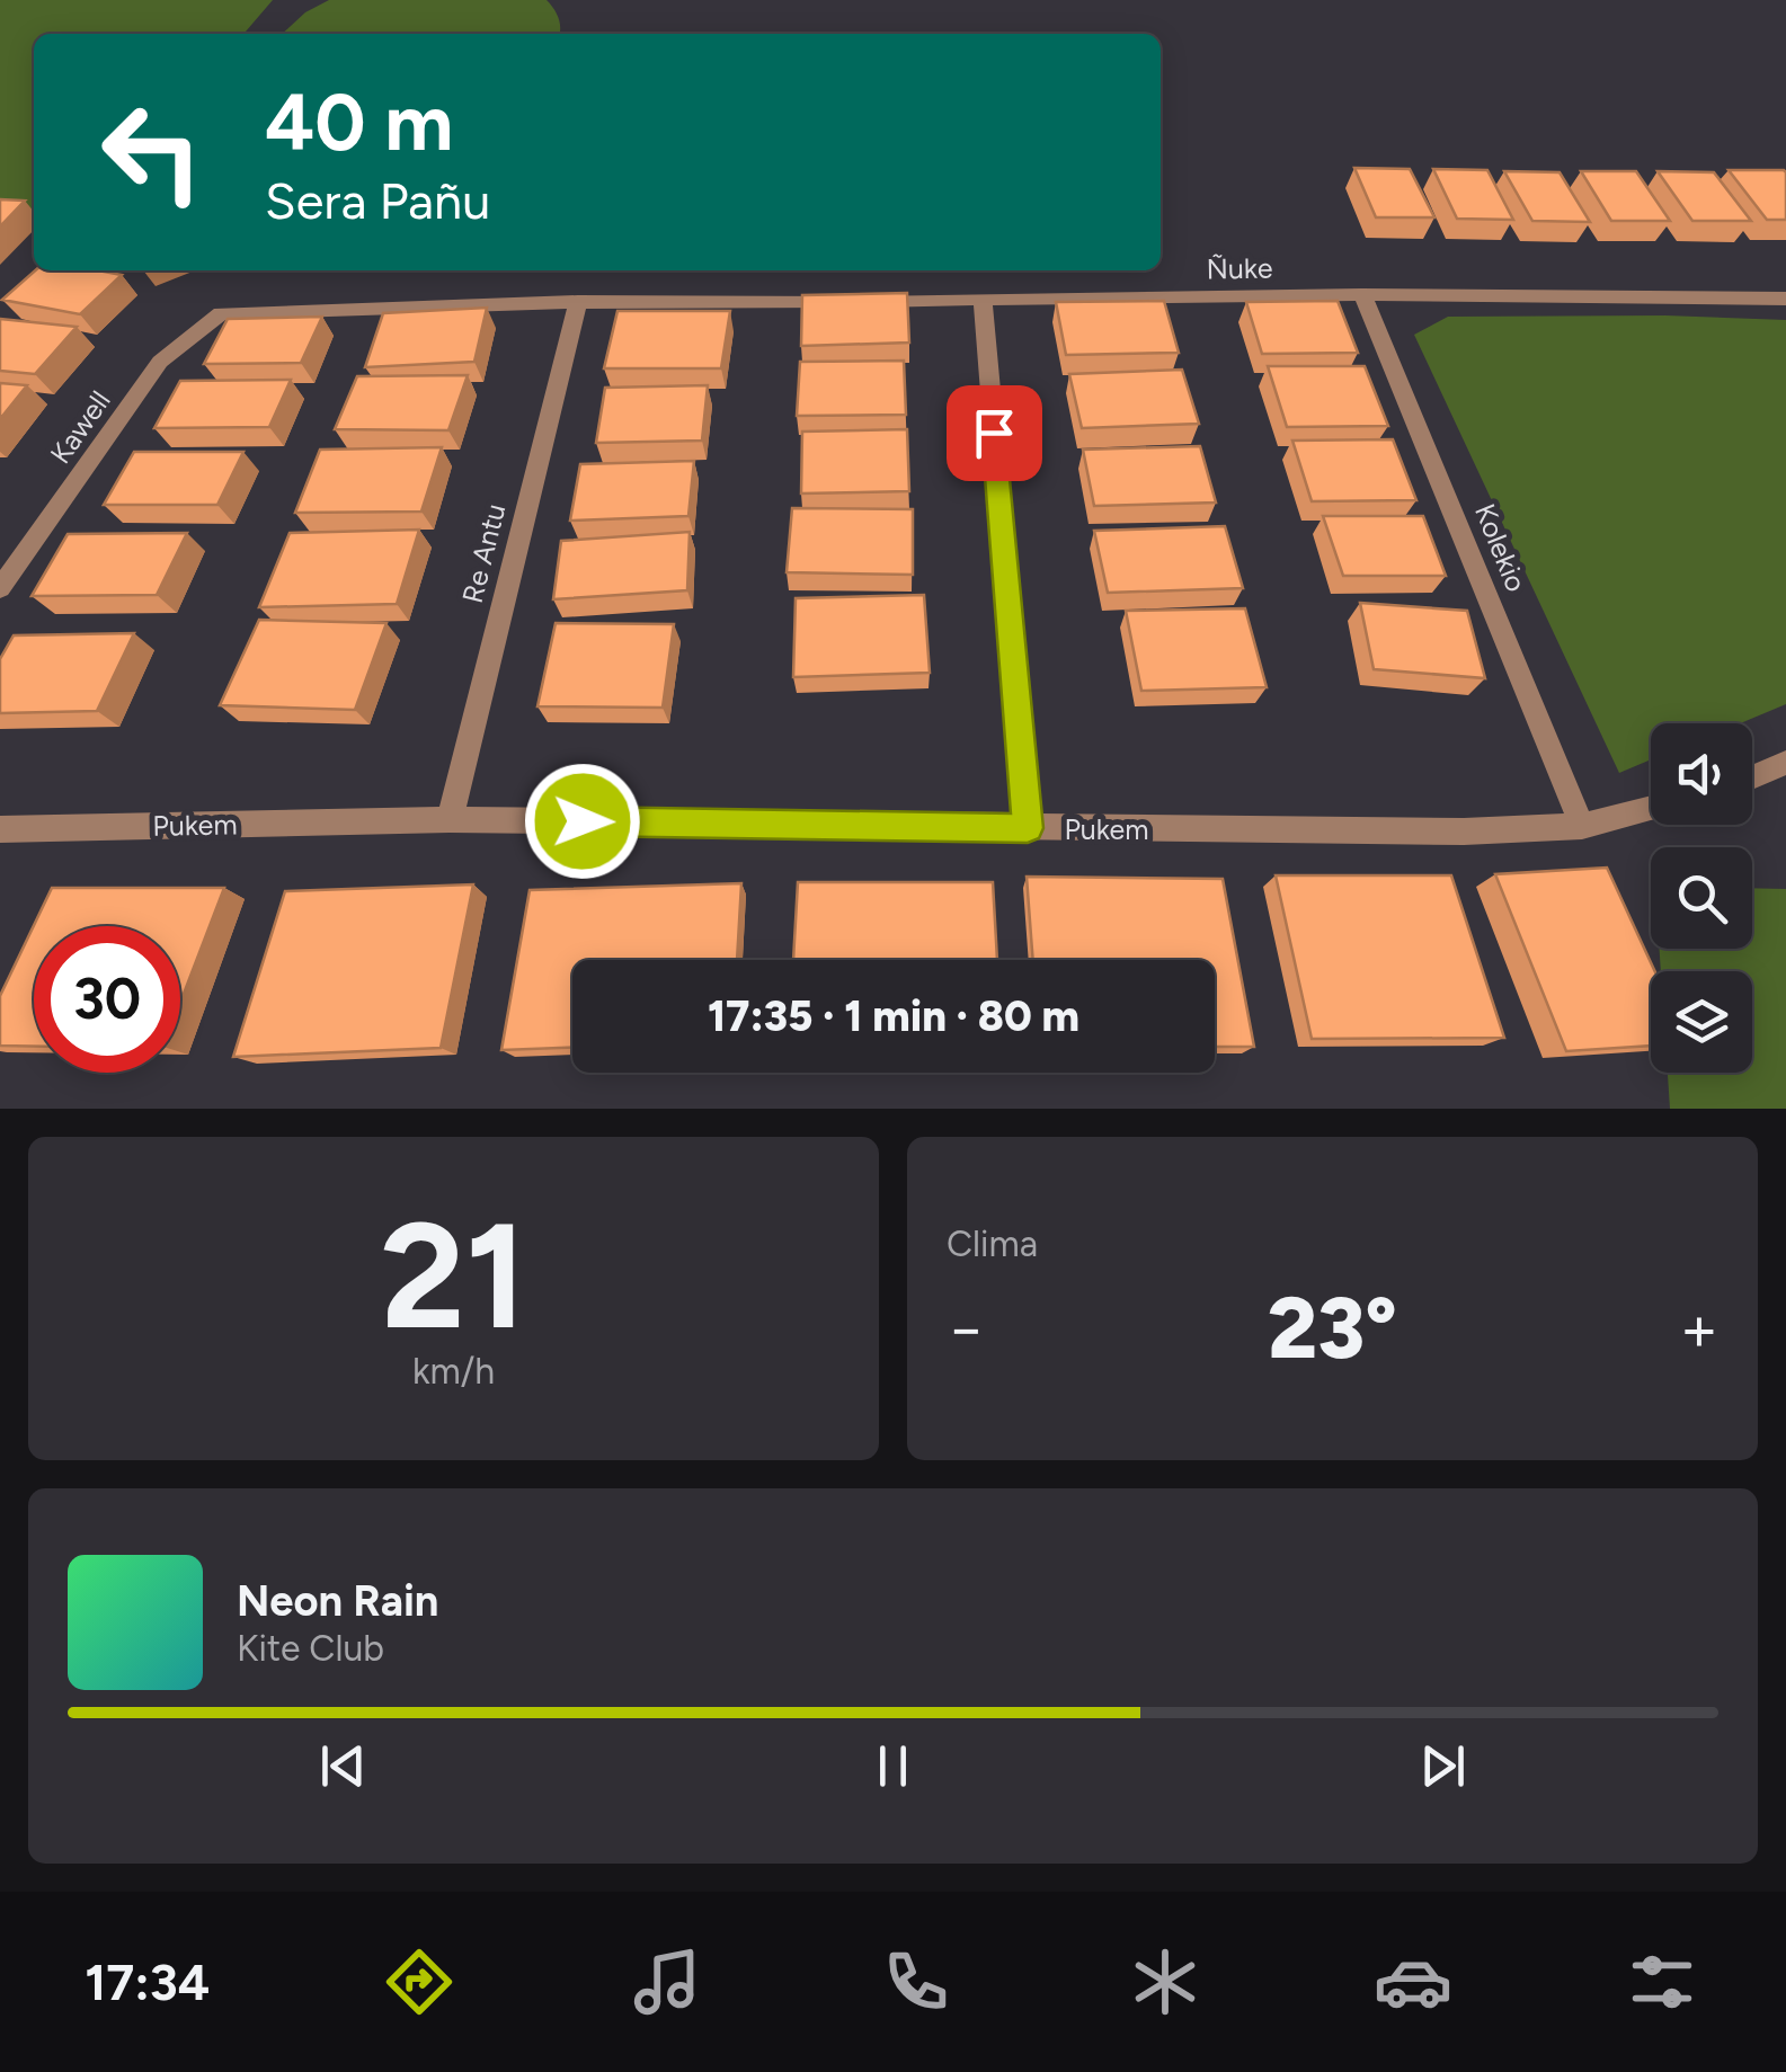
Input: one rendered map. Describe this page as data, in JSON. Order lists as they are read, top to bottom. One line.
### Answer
{"streets":{"street":["Ñuke","Kawell","Kolekio","Re Antu","Pukem"]},"crossings":[["Ñuke","Kawell"],["Ñuke","Kolekio"],["Ñuke","Re Antu"],["Kolekio","Pukem"],["Re Antu","Pukem"]],"page":{"turn":["40 m","Sera Pañu"],"limit":"30","trip":"17:35 · 1 min · 80 m","tile":[["21","km/h"],"Clima"],"heat":["−","23°","+"],"song":["Neon Rain","Kite Club"],"tabs":"17:34"}}
